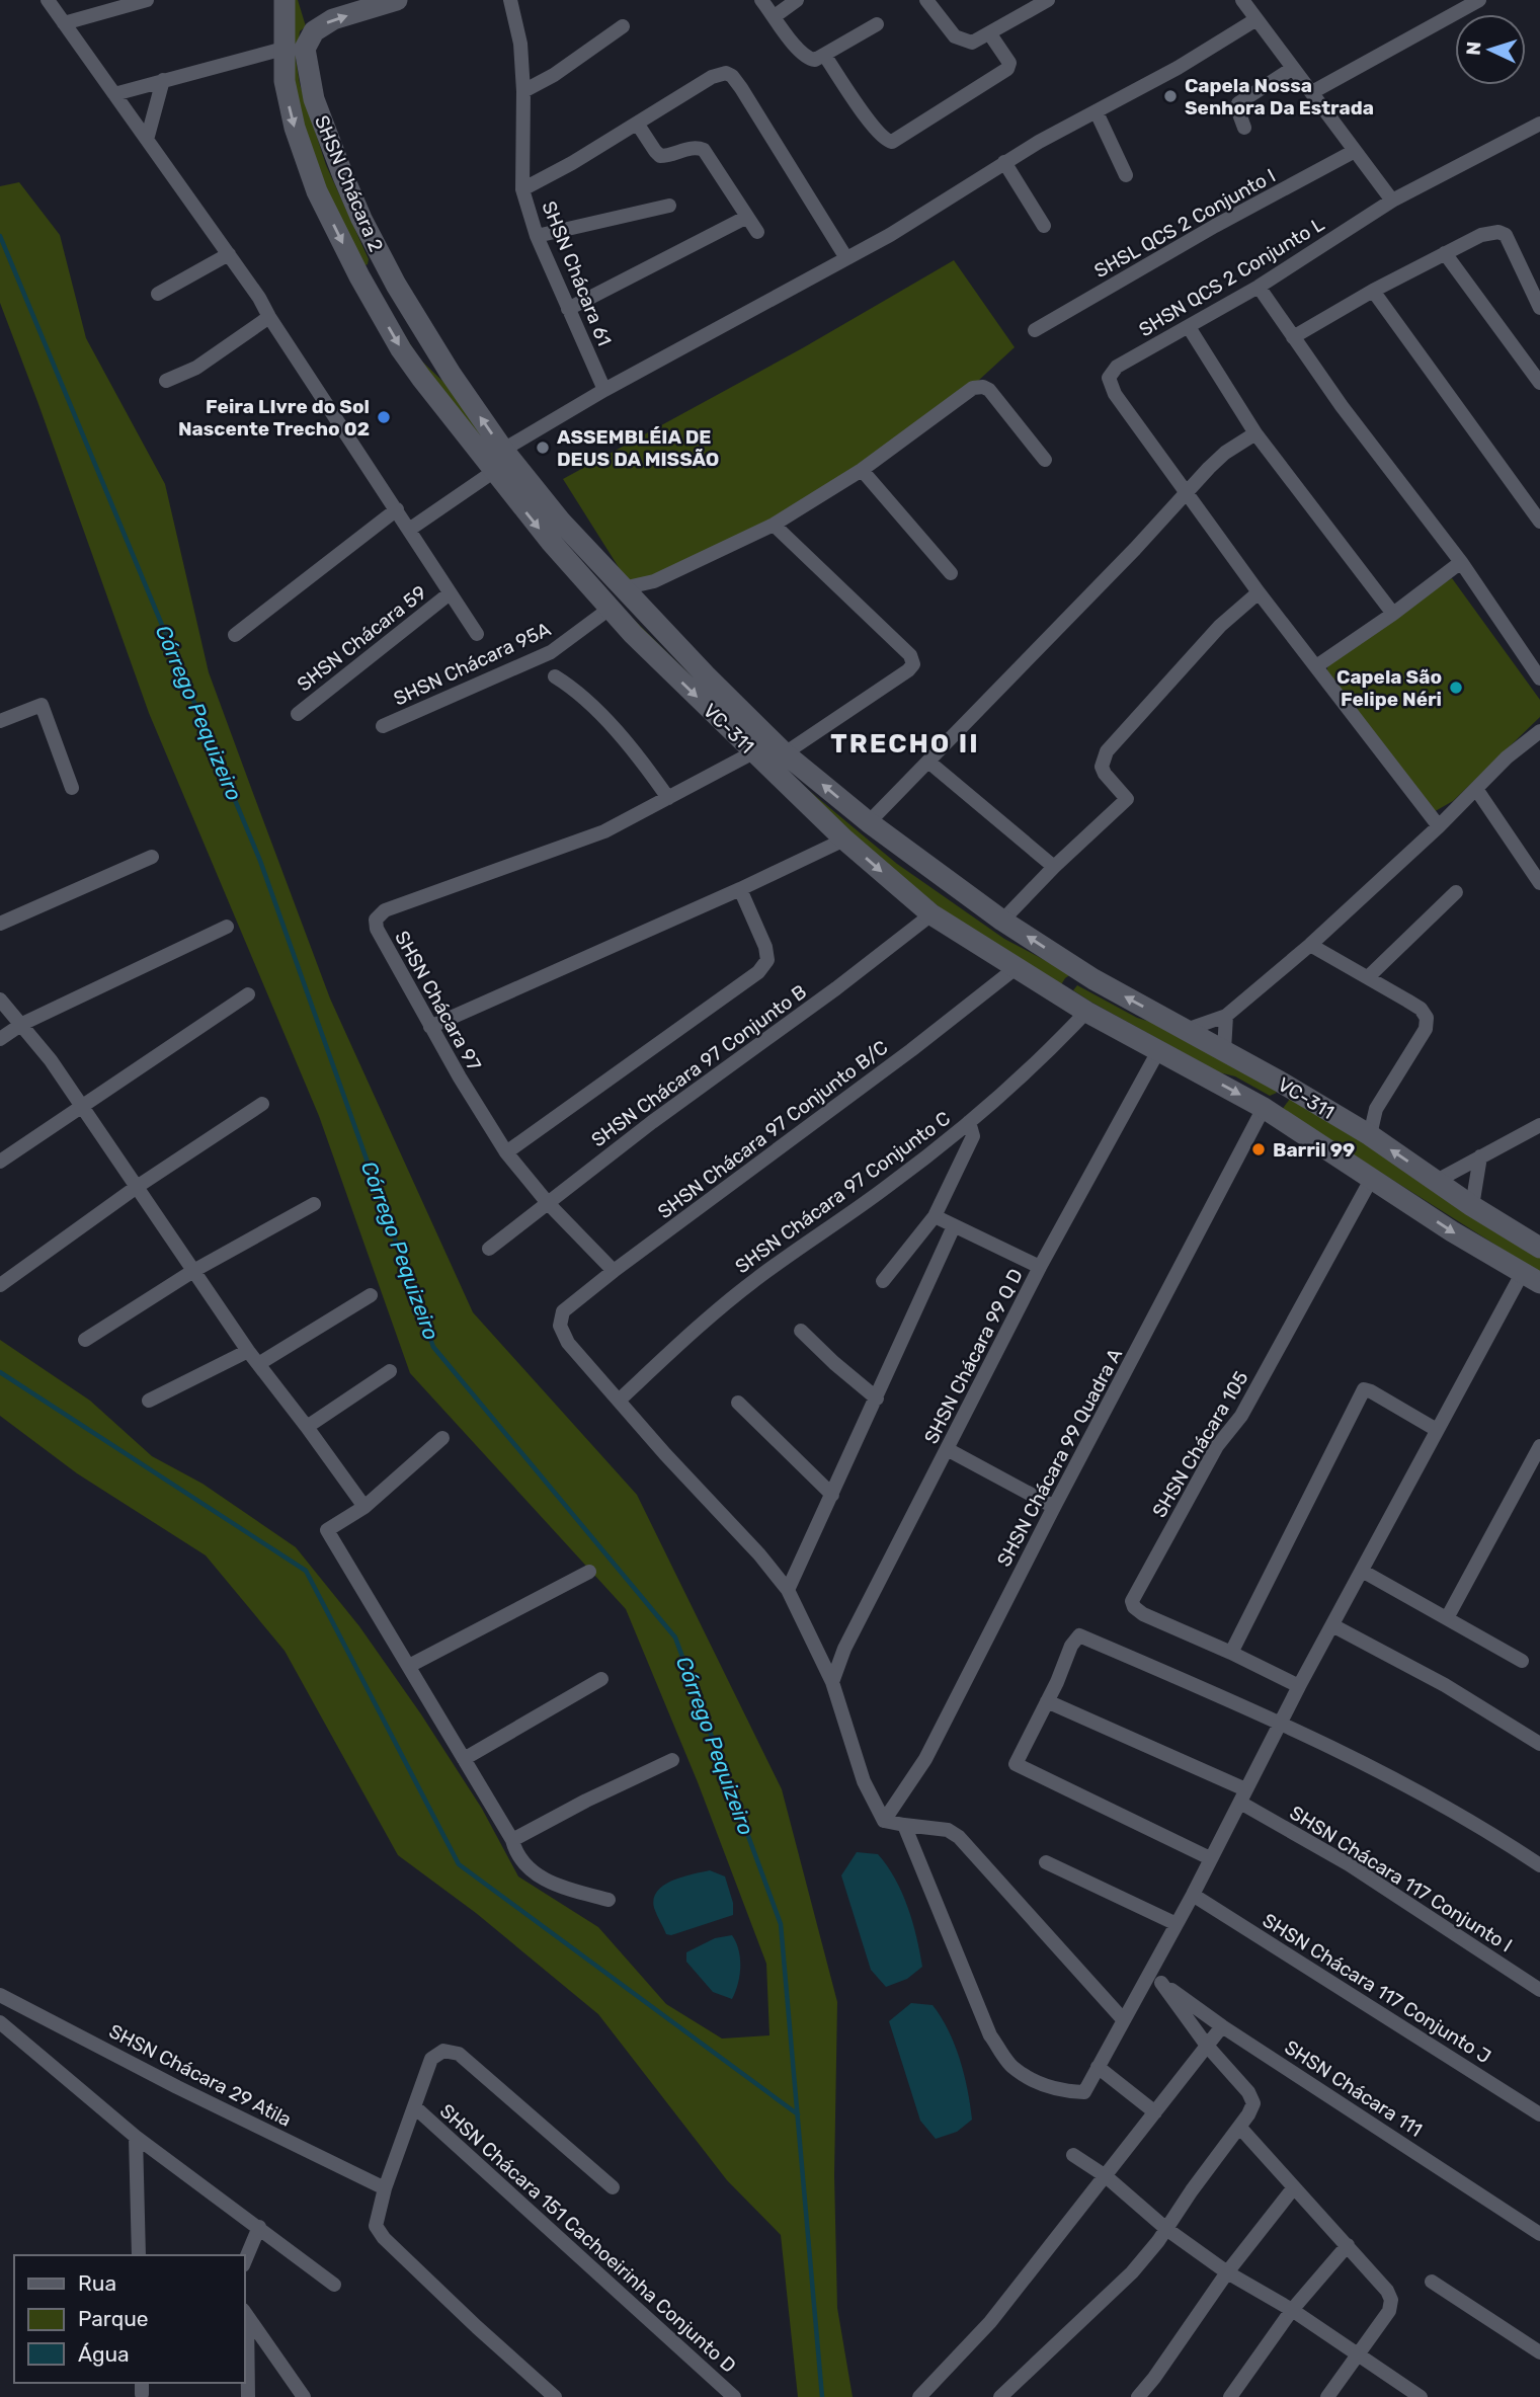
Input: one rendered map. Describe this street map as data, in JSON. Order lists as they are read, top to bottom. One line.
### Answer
{"streets":{"main road":["SHSN Chácara 2","VC-311"],"street":["SHSL QCS 2 Conjunto I","SHSN Chácara 61","SHSN QCS 2 Conjunto L","SHSN Chácara 59","SHSN Chácara 95A","SHSN Chácara 97","SHSN Chácara 97 Conjunto B","SHSN Chácara 97 Conjunto B/C","SHSN Chácara 97 Conjunto C","SHSN Chácara 99 Q D","SHSN Chácara 105","SHSN Chácara 99 Quadra A","SHSN Chácara 117 Conjunto I","SHSN Chácara 117 Conjunto J","SHSN Chácara 29 Atila","SHSN Chácara 111","SHSN Chácara 151 Cachoeirinha Conjunto D"]},"crossings":[["SHSN Chácara 2","VC-311"],["SHSN Chácara 95A","VC-311"],["VC-311","SHSN Chácara 97"],["VC-311","SHSN Chácara 97 Conjunto B"],["VC-311","SHSN Chácara 97 Conjunto B/C"],["VC-311","SHSN Chácara 97 Conjunto C"],["VC-311","SHSN Chácara 99 Q D"],["VC-311","SHSN Chácara 105"],["VC-311","SHSN Chácara 99 Quadra A"],["SHSN Chácara 97","SHSN Chácara 97 Conjunto B"],["SHSN Chácara 97","SHSN Chácara 97 Conjunto B/C"],["SHSN Chácara 97 Conjunto B/C","SHSN Chácara 97 Conjunto C"]],"one_way":["SHSN Chácara 2"],"districts":["TRECHO II"],"water":["Córrego Pequizeiro"],"places":["Capela Nossa Senhora Da Estrada","Feira LIvre do Sol Nascente Trecho 02","ASSEMBLÉIA DE DEUS DA MISSÃO","Capela São Felipe Néri","Barril 99"],"legend":["Rua","Parque","Água"],"north":"left"}
